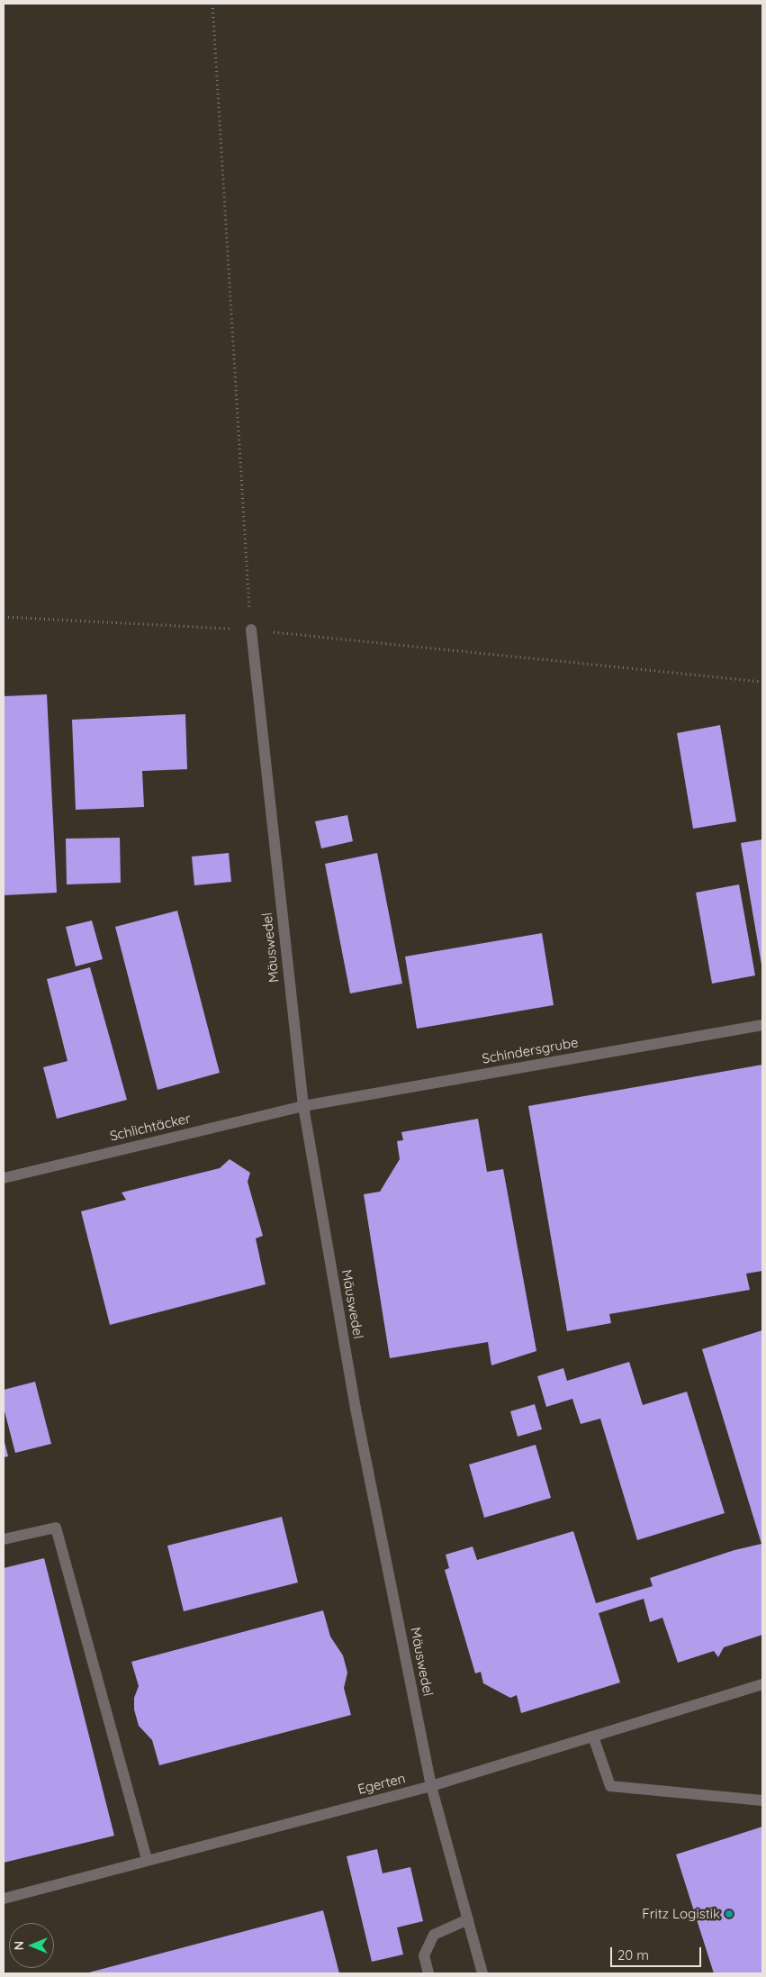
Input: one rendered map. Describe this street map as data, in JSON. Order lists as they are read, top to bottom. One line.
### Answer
{"streets":{"street":["Mäuswedel","Schindersgrube","Schlichtäcker","Egerten"]},"crossings":[["Mäuswedel","Schindersgrube"],["Mäuswedel","Schlichtäcker"],["Mäuswedel","Egerten"],["Schindersgrube","Schlichtäcker"]],"places":["Fritz Logistik"],"scale_bar":"20 m","north":"left"}
